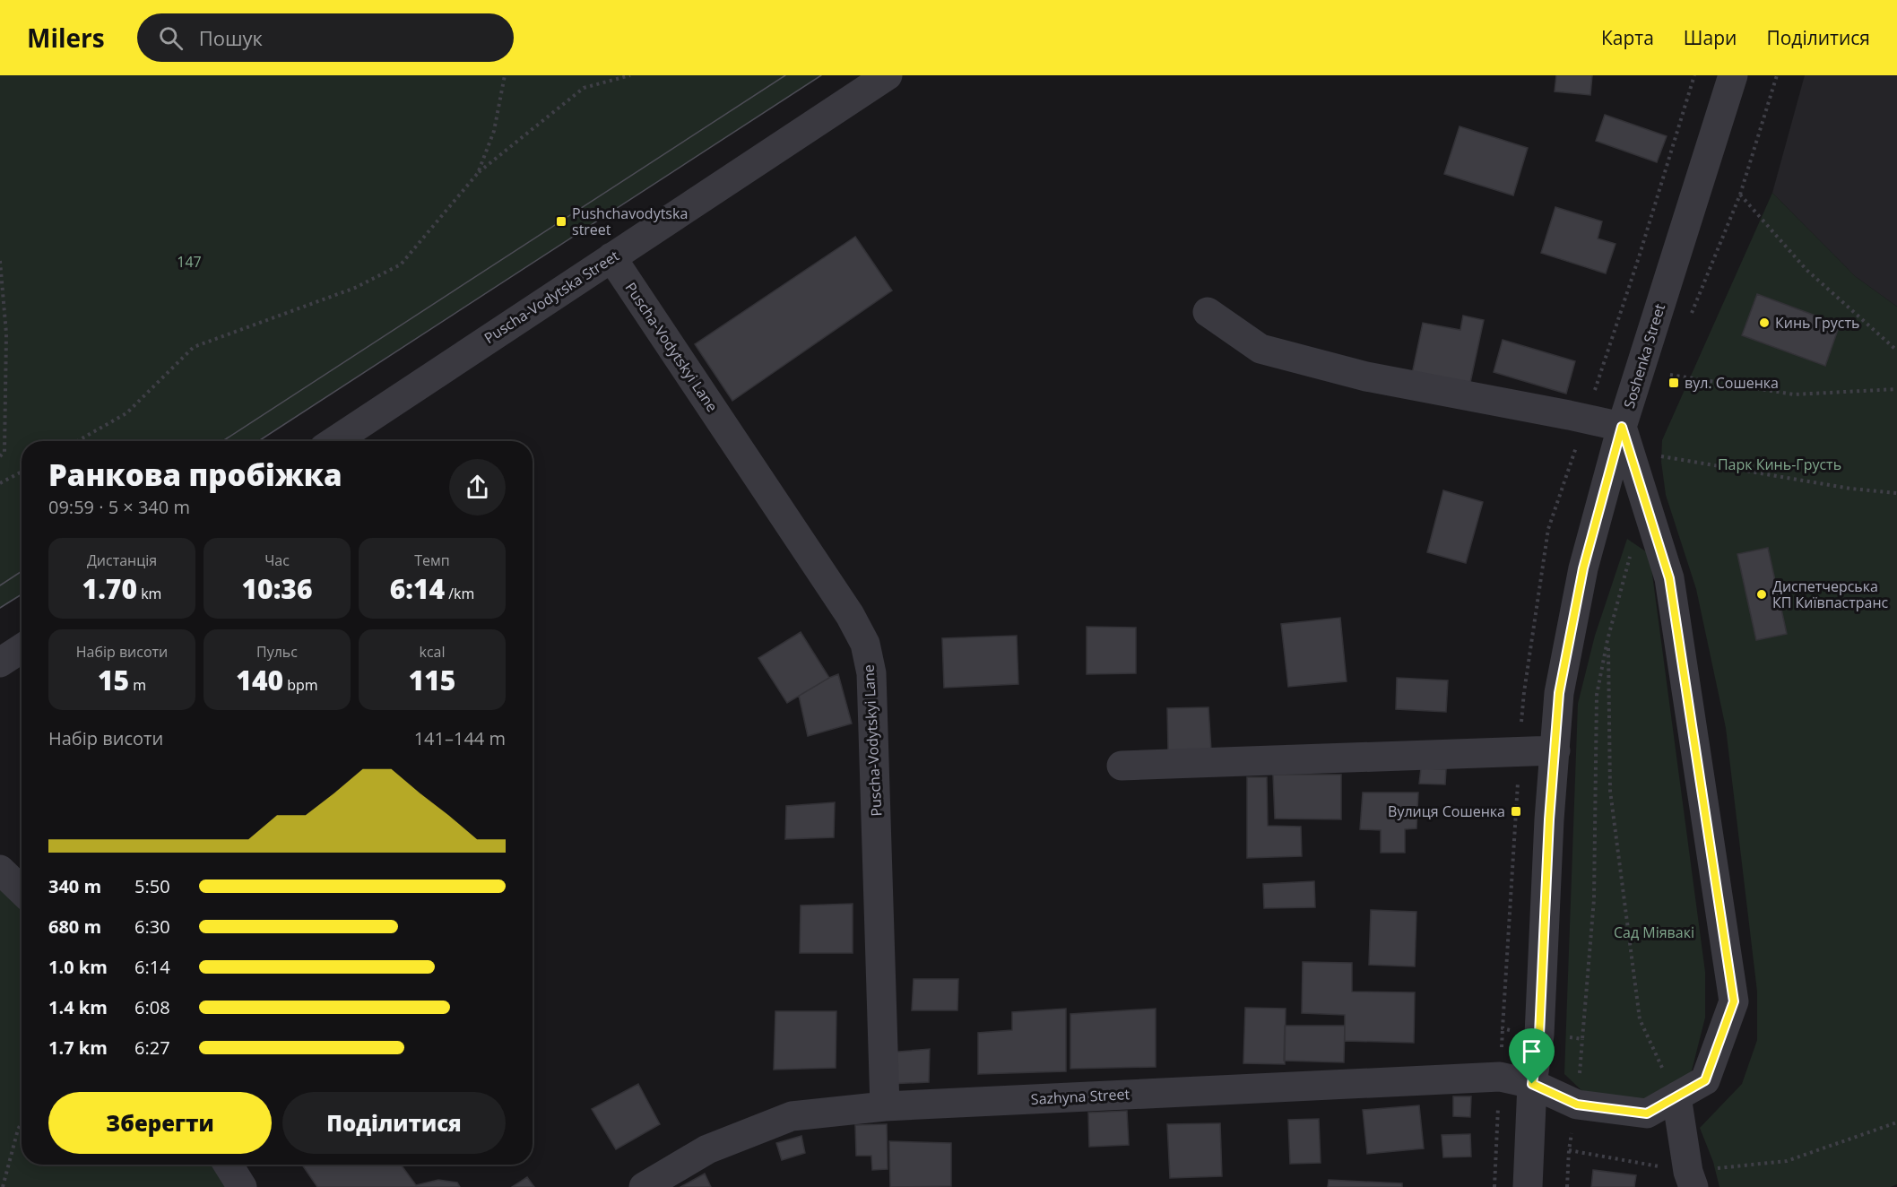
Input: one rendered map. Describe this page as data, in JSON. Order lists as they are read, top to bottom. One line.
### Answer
{"streets":{"street":["Puscha-Vodytska Street","Puscha-Vodytskyi Lane","Soshenka Street","Sazhyna Street"]},"crossings":[["Puscha-Vodytska Street","Puscha-Vodytskyi Lane"],["Puscha-Vodytskyi Lane","Sazhyna Street"],["Soshenka Street","Sazhyna Street"]],"parks":["147","Парк Кинь-Грусть","Сад Міявакі"],"places":{"transit":["Pushchavodytska street","вул. Сошенка","Вулиця Сошенка"],"other":["Кинь Грусть","Диспетчерська КП Київпастранс"]},"page":{"header":"Milers","search":"Пошук","nav":["Карта","Шари","Поділитися"],"heading":["Ранкова пробіжка","09:59 · 5 × 340 m"],"stats":[["Дистанція","1.70 km"],["Час","10:36"],["Темп","6:14 /km"],["Набір висоти","15 m"],["Пульс","140 bpm"],["kcal","115"]],"chart":["Набір висоти","141–144 m"],"list":[{"name":"340 m","note":"5:50"},{"name":"680 m","note":"6:30"},{"name":"1.0 km","note":"6:14"},{"name":"1.4 km","note":"6:08"},{"name":"1.7 km","note":"6:27"}],"buttons":["Зберегти","Поділитися"]}}
